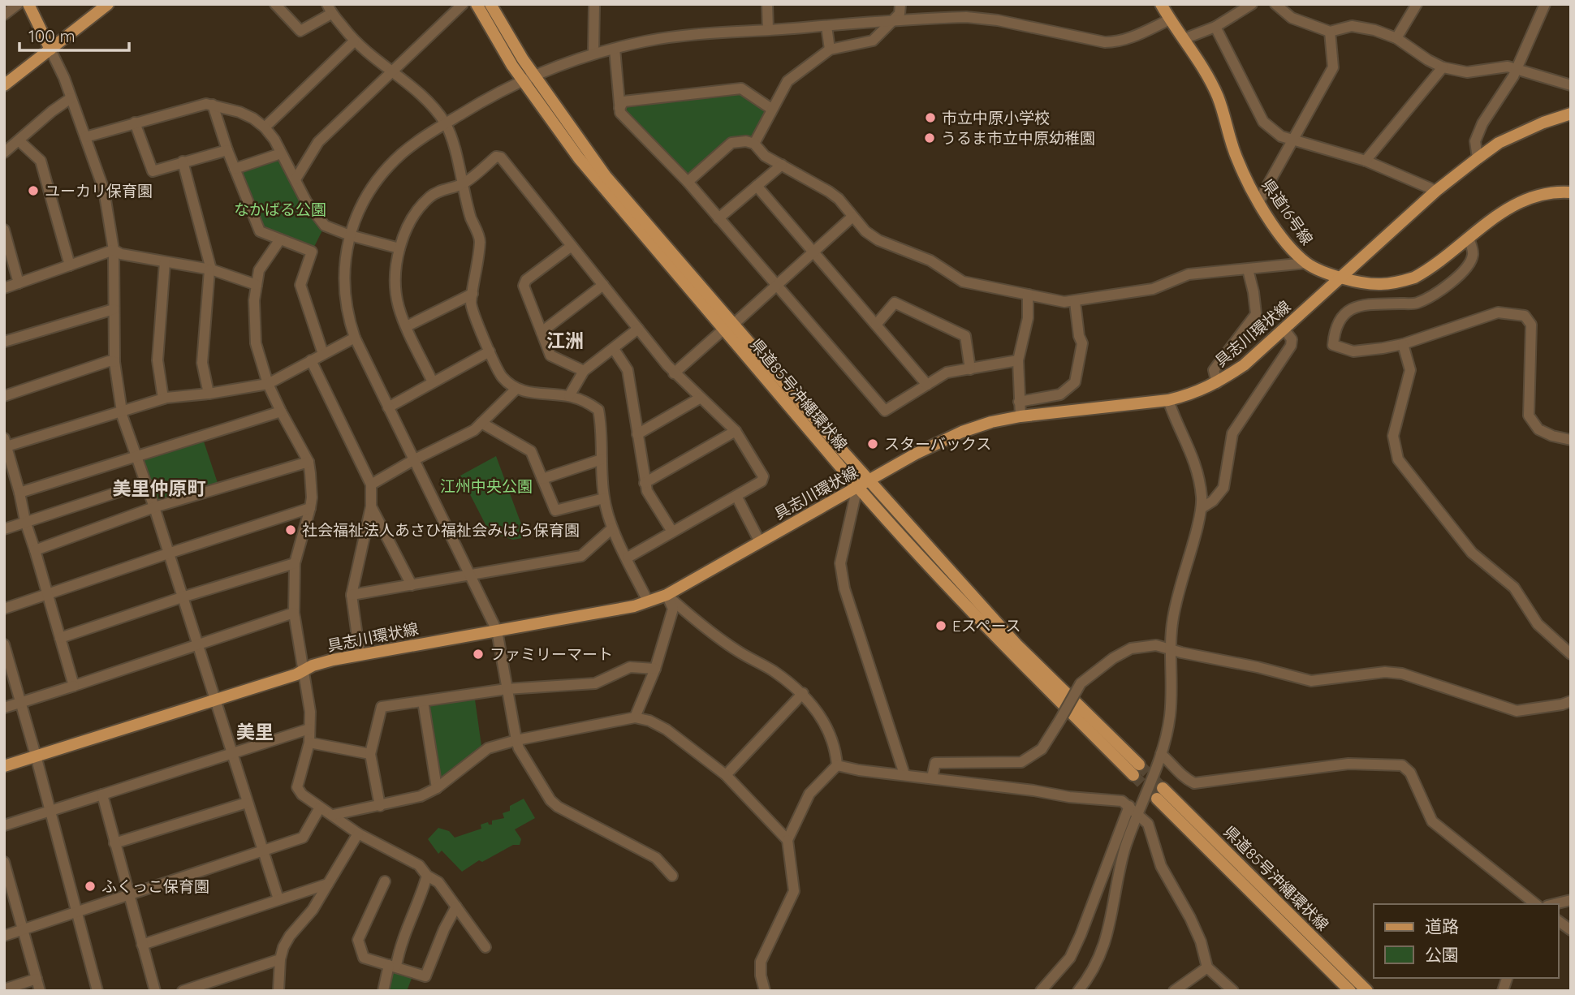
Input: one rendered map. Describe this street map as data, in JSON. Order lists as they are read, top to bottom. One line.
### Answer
{"streets":{"main road":["県道16号線","具志川環状線","県道85号沖縄環状線"]},"crossings":[["県道16号線","具志川環状線"],["具志川環状線","県道85号沖縄環状線"]],"districts":["江洲","美里仲原町","美里"],"parks":["なかばる公園","江州中央公園"],"places":["市立中原小学校","うるま市立中原幼稚園","ユーカリ保育園","スターバックス","社会福祉法人あさひ福祉会みはら保育園","Eスペース","ファミリーマート","ふくっこ保育園"],"legend":["道路","公園"],"scale_bar":"100 m"}
